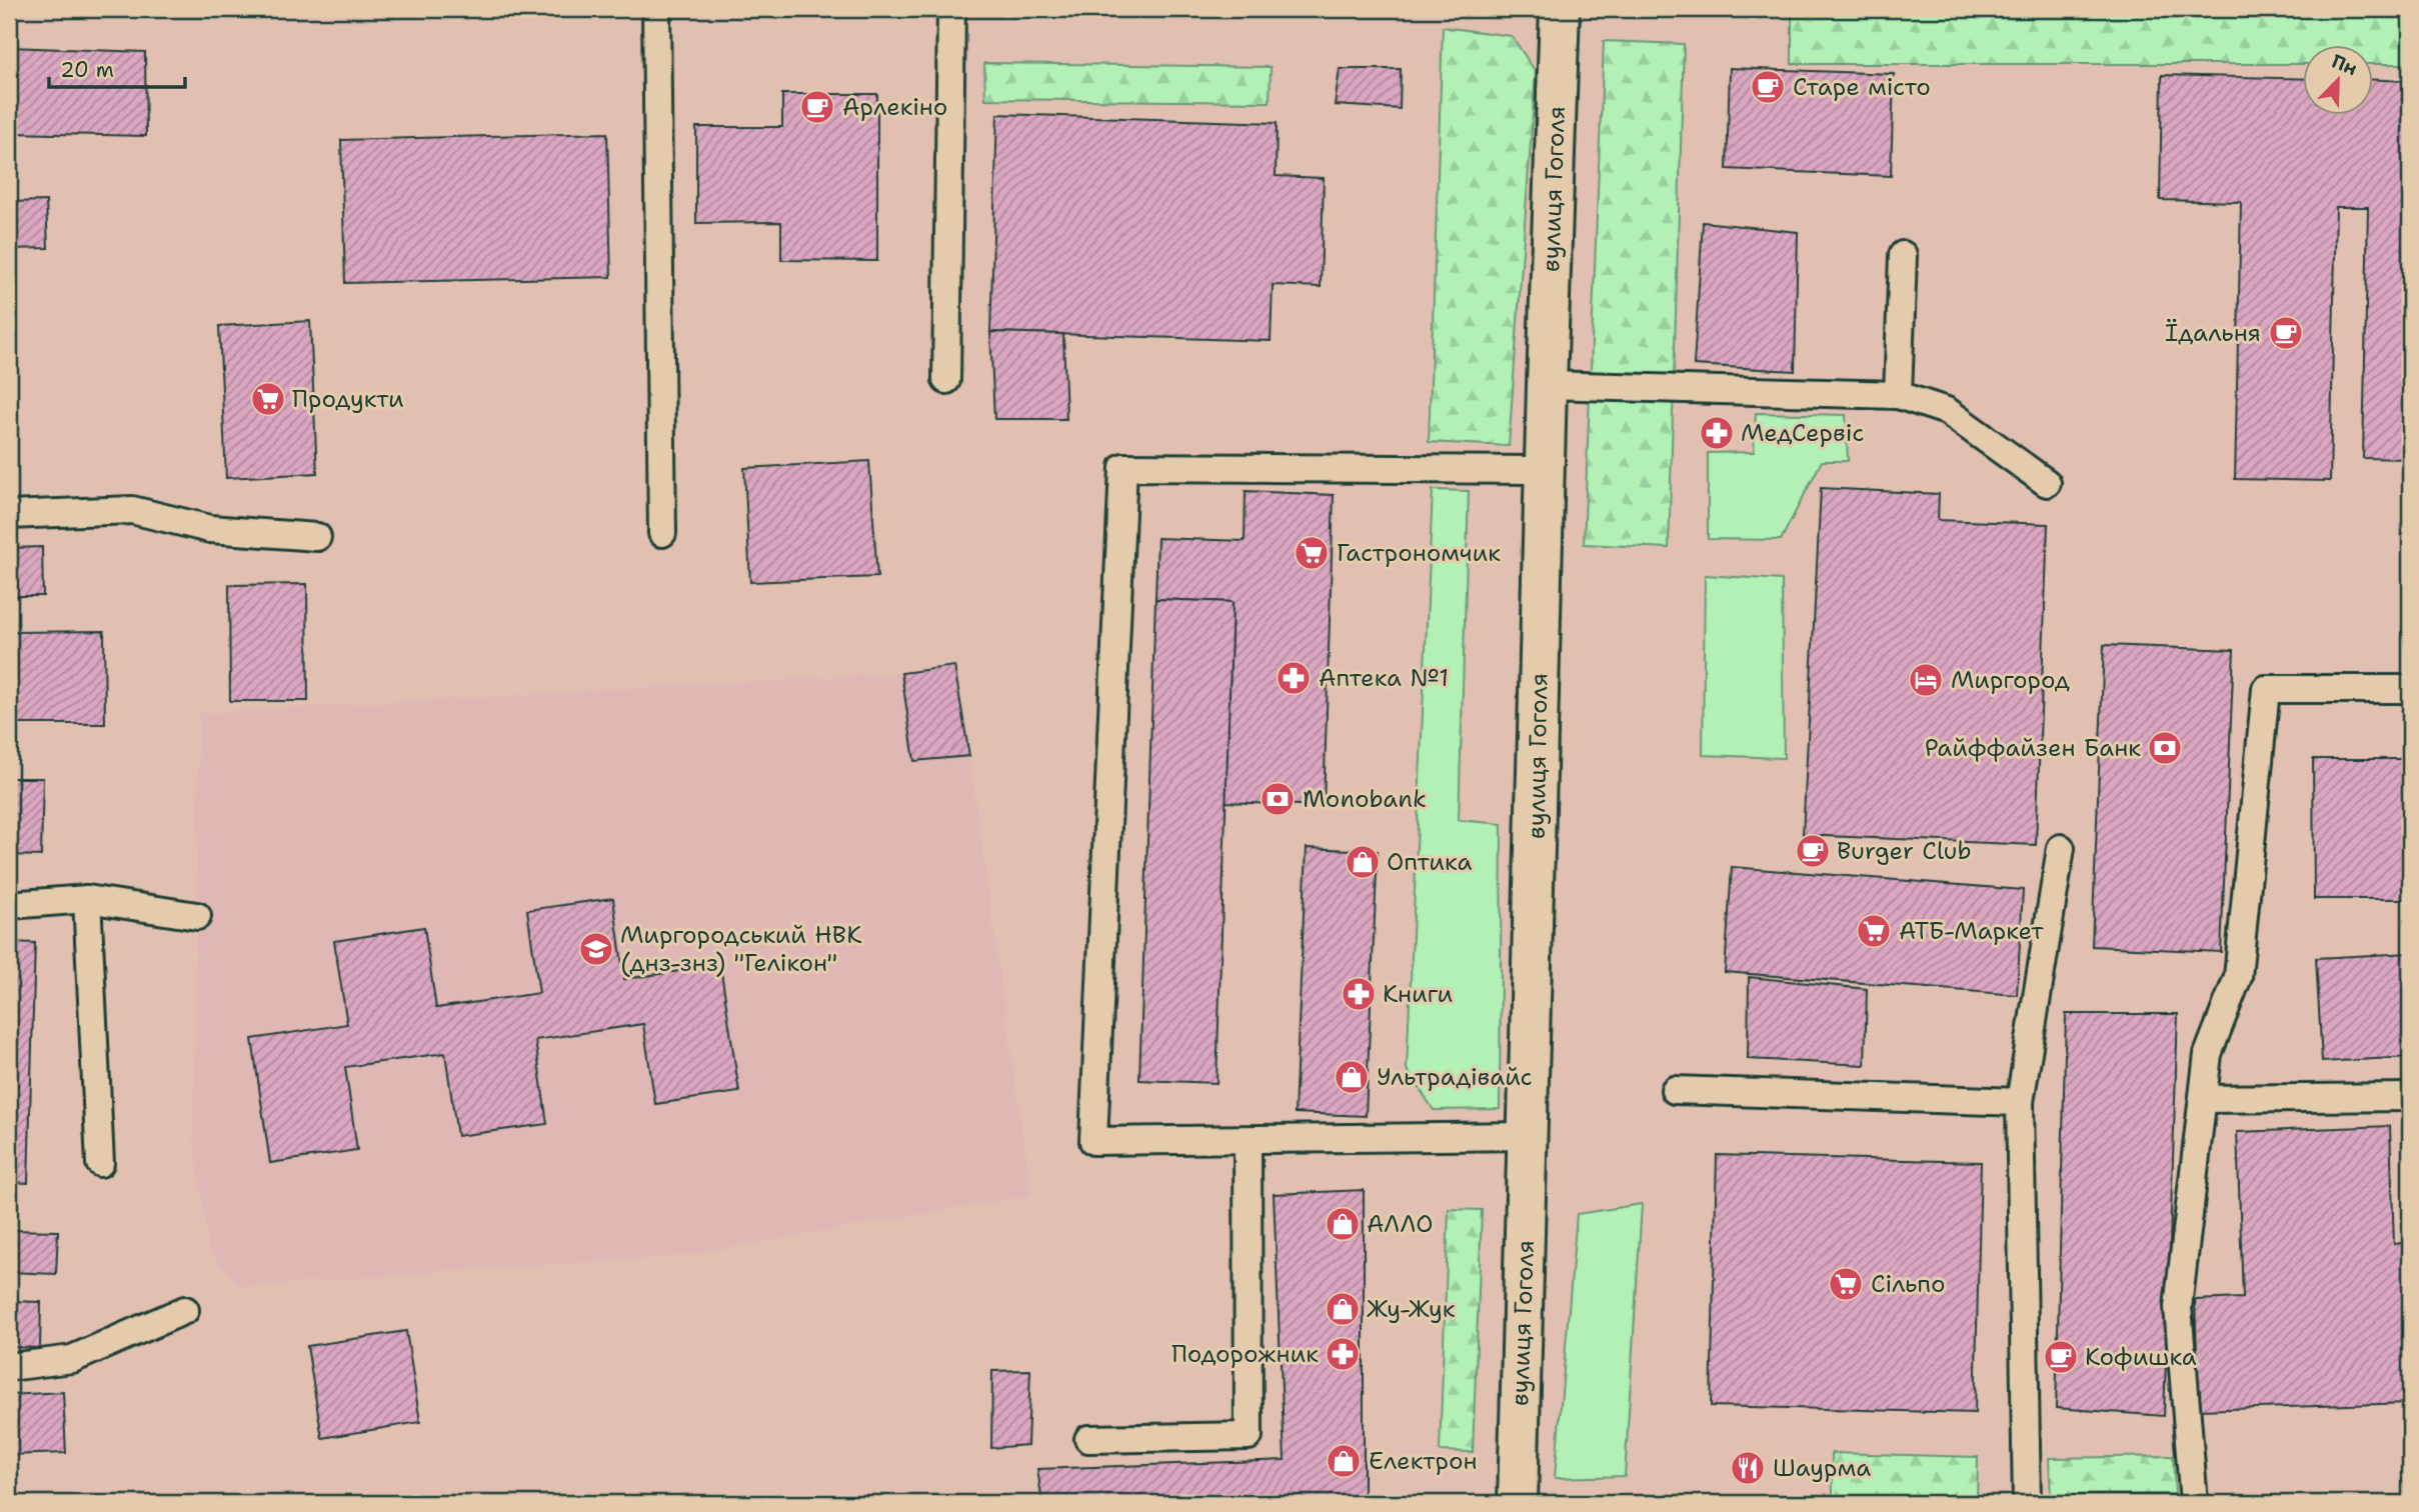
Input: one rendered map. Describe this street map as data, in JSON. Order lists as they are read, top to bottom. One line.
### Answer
{"streets":{"street":["вулиця Гоголя"]},"places":{"cafe":["Старе місто","Арлекіно","Їдальня","Burger Club","Кофишка"],"supermarket":["Продукти","Гастрономчик","АТБ-Маркет","Сільпо"],"pharmacy":["МедСервіс","Аптека №1","Книги","Подорожник"],"hotel":["Миргород"],"bank":["Райффайзен Банк","Monobank"],"shop":["Оптика","Ультрадівайс","АЛЛО","Жу-Жук","Електрон"],"school or university":["Миргородський НВК (днз-знз) \"Гелікон\""],"restaurant":["Шаурма"]},"scale_bar":"20 m","north":"top right"}
